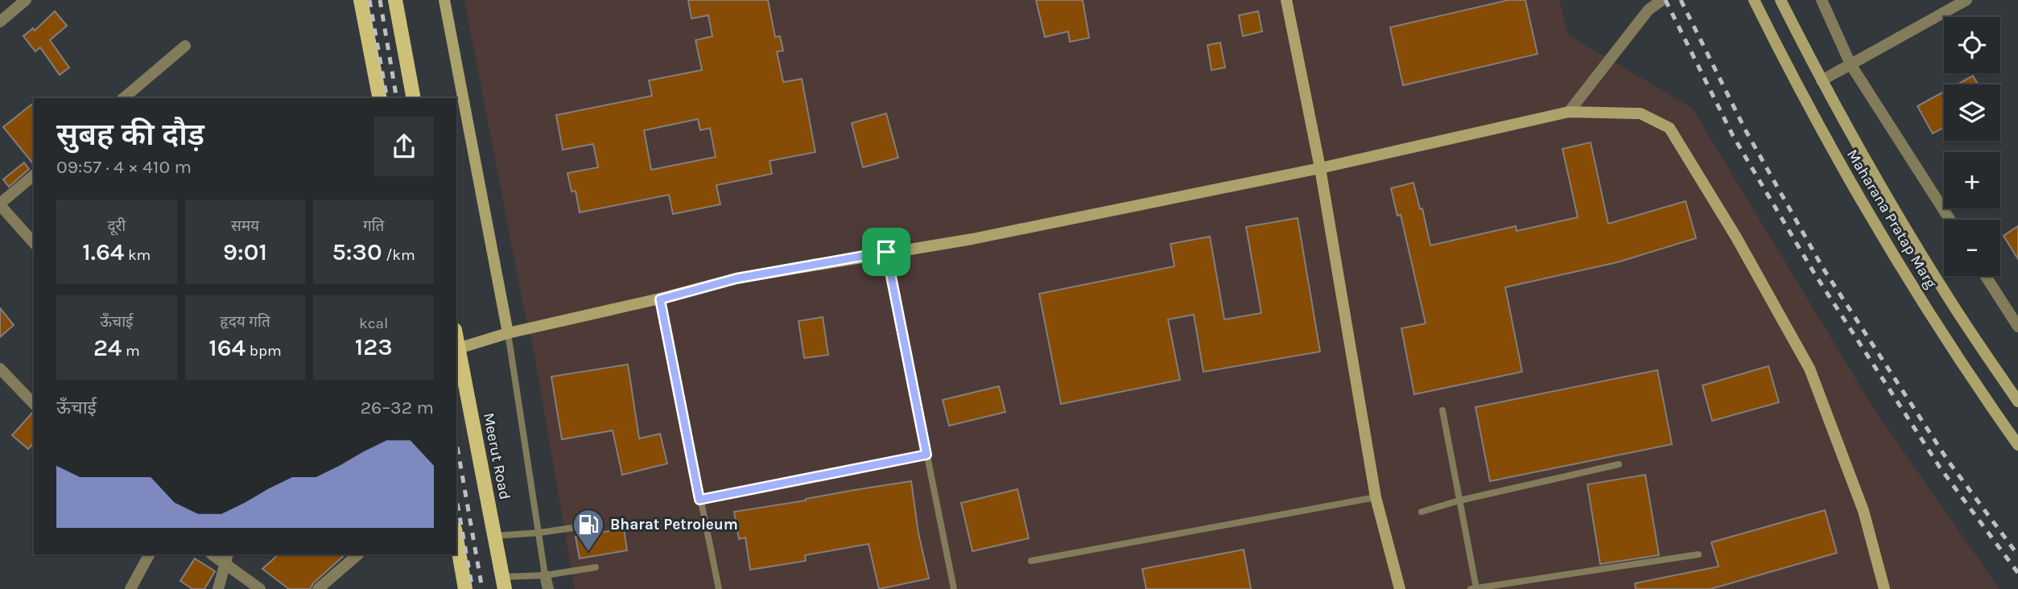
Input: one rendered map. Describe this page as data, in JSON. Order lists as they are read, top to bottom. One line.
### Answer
{"streets":{"main road":["Meerut Road"],"street":["Maharana Pratap Marg"]},"places":{"fuel station":["Bharat Petroleum"]},"page":{"map_buttons":["+","−"],"heading":["सुबह की दौड़","09:57 · 4 × 410 m"],"stats":[["दूरी","1.64 km"],["समय","9:01"],["गति","5:30 /km"],["ऊँचाई","24 m"],["हृदय गति","164 bpm"],["kcal","123"]],"chart":["ऊँचाई","26–32 m"]}}
